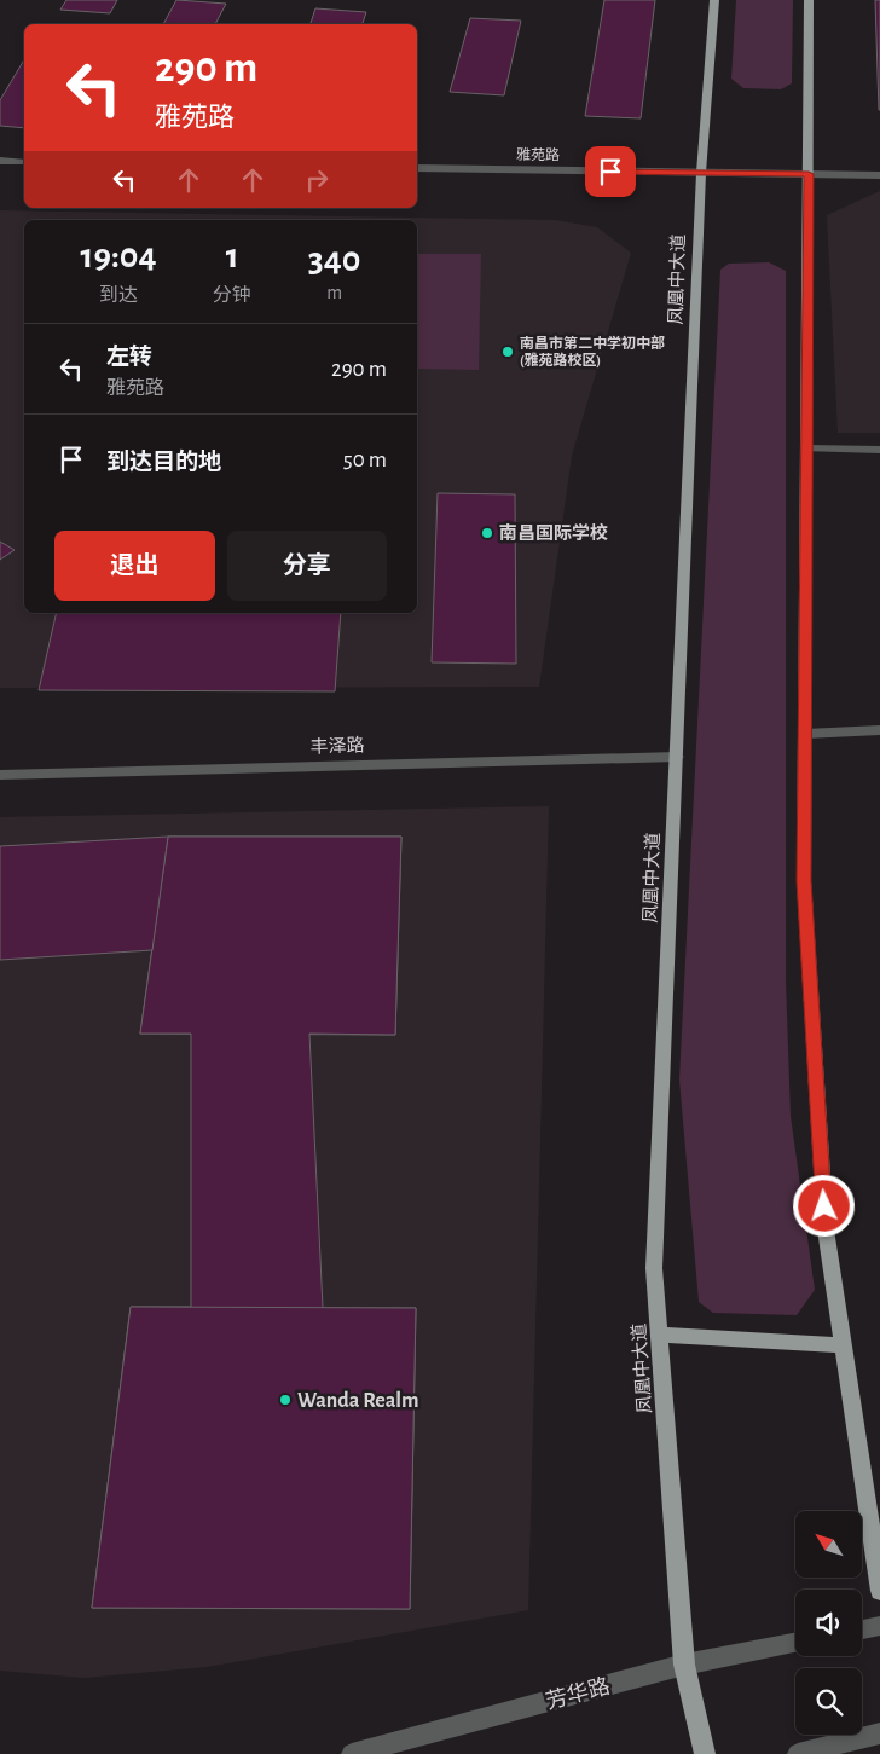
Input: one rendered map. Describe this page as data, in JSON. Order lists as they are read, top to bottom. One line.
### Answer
{"streets":{"main road":["凤凰中大道"],"street":["雅苑路","丰泽路","芳华路"]},"crossings":[["雅苑路","凤凰中大道"],["凤凰中大道","丰泽路"],["凤凰中大道","芳华路"]],"places":["南昌市第二中学初中部 (雅苑路校区)","南昌国际学校","Wanda Realm"],"north":"top left","page":{"turn":["290 m","雅苑路"],"eta":["19:04","到达","1","分钟","340","m"],"list":[{"name":"左转","note":"雅苑路","value":"290 m"},{"name":"到达目的地","value":"50 m"}],"buttons":["退出","分享"]}}
